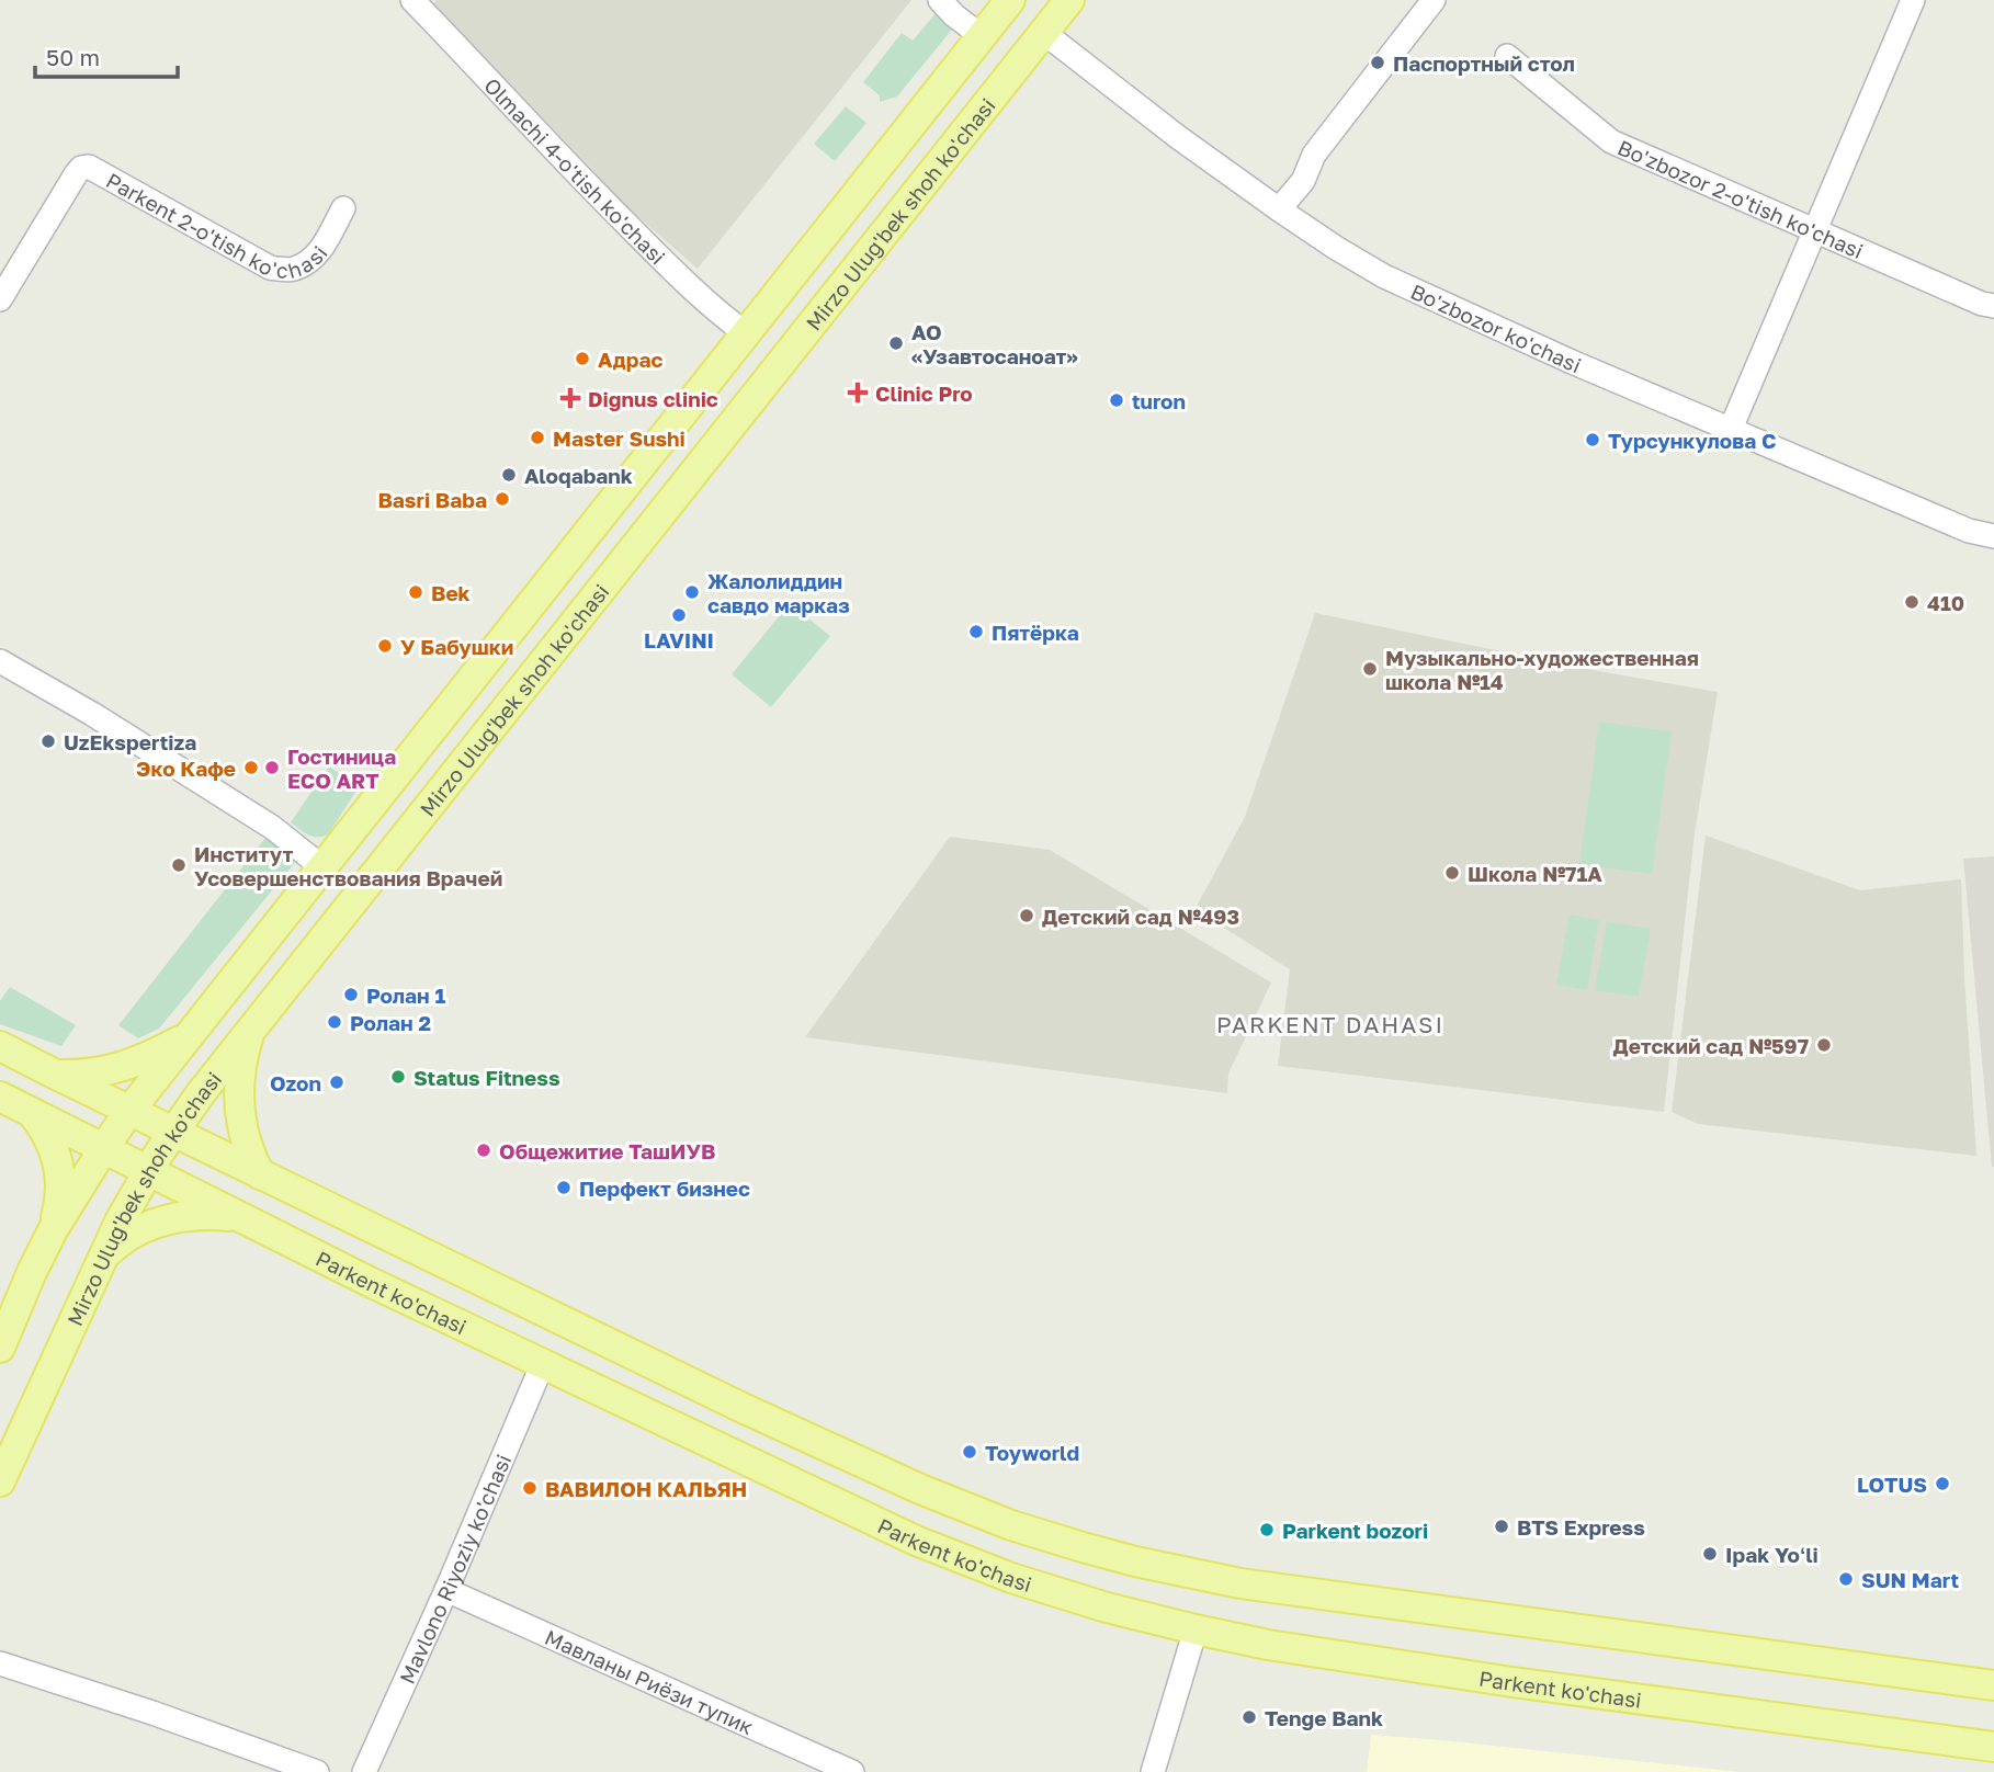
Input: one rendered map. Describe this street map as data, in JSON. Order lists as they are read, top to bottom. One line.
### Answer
{"streets":{"main road":["Mirzo Ulug'bek shoh ko'chasi","Parkent ko'chasi"],"street":["Olmachi 4-o'tish ko'chasi","Bo'zbozor 2-o'tish ko'chasi","Parkent 2-o'tish ko'chasi","Bo'zbozor ko'chasi","Mavlono Riyoziy ko'chasi","Мавланы Риёзи тупик"]},"crossings":[["Mirzo Ulug'bek shoh ko'chasi","Bo'zbozor ko'chasi"],["Mirzo Ulug'bek shoh ko'chasi","Parkent ko'chasi"],["Parkent ko'chasi","Mavlono Riyoziy ko'chasi"],["Mavlono Riyoziy ko'chasi","Мавланы Риёзи тупик"]],"districts":["PARKENT DAHASI"],"places":{"other":["Паспортный стол","АО «Узавтосаноат»","Адрас","turon","Master Sushi","Турсункулова С","Aloqabank","Basri Baba","Bek","Жалолиддин савдо марказ","410","LAVINI","Пятёрка","У Бабушки","Музыкально-художественная школа №14","UzEkspertiza","Эко Кафе","Гостиница ECO ART","Институт Усовершенствования Врачей","Школа №71А","Детский сад №493","Ролан 1","Ролан 2","Детский сад №597","Status Fitness","Ozon","Общежитие ТашИУВ","Перфект бизнес","Toyworld","LOTUS","ВАВИЛОН КАЛЬЯН","BTS Express","Parkent bozori","Ipak Yoʻli","SUN Mart","Tenge Bank"],"health":["Clinic Pro","Dignus clinic"]},"scale_bar":"50 m"}
